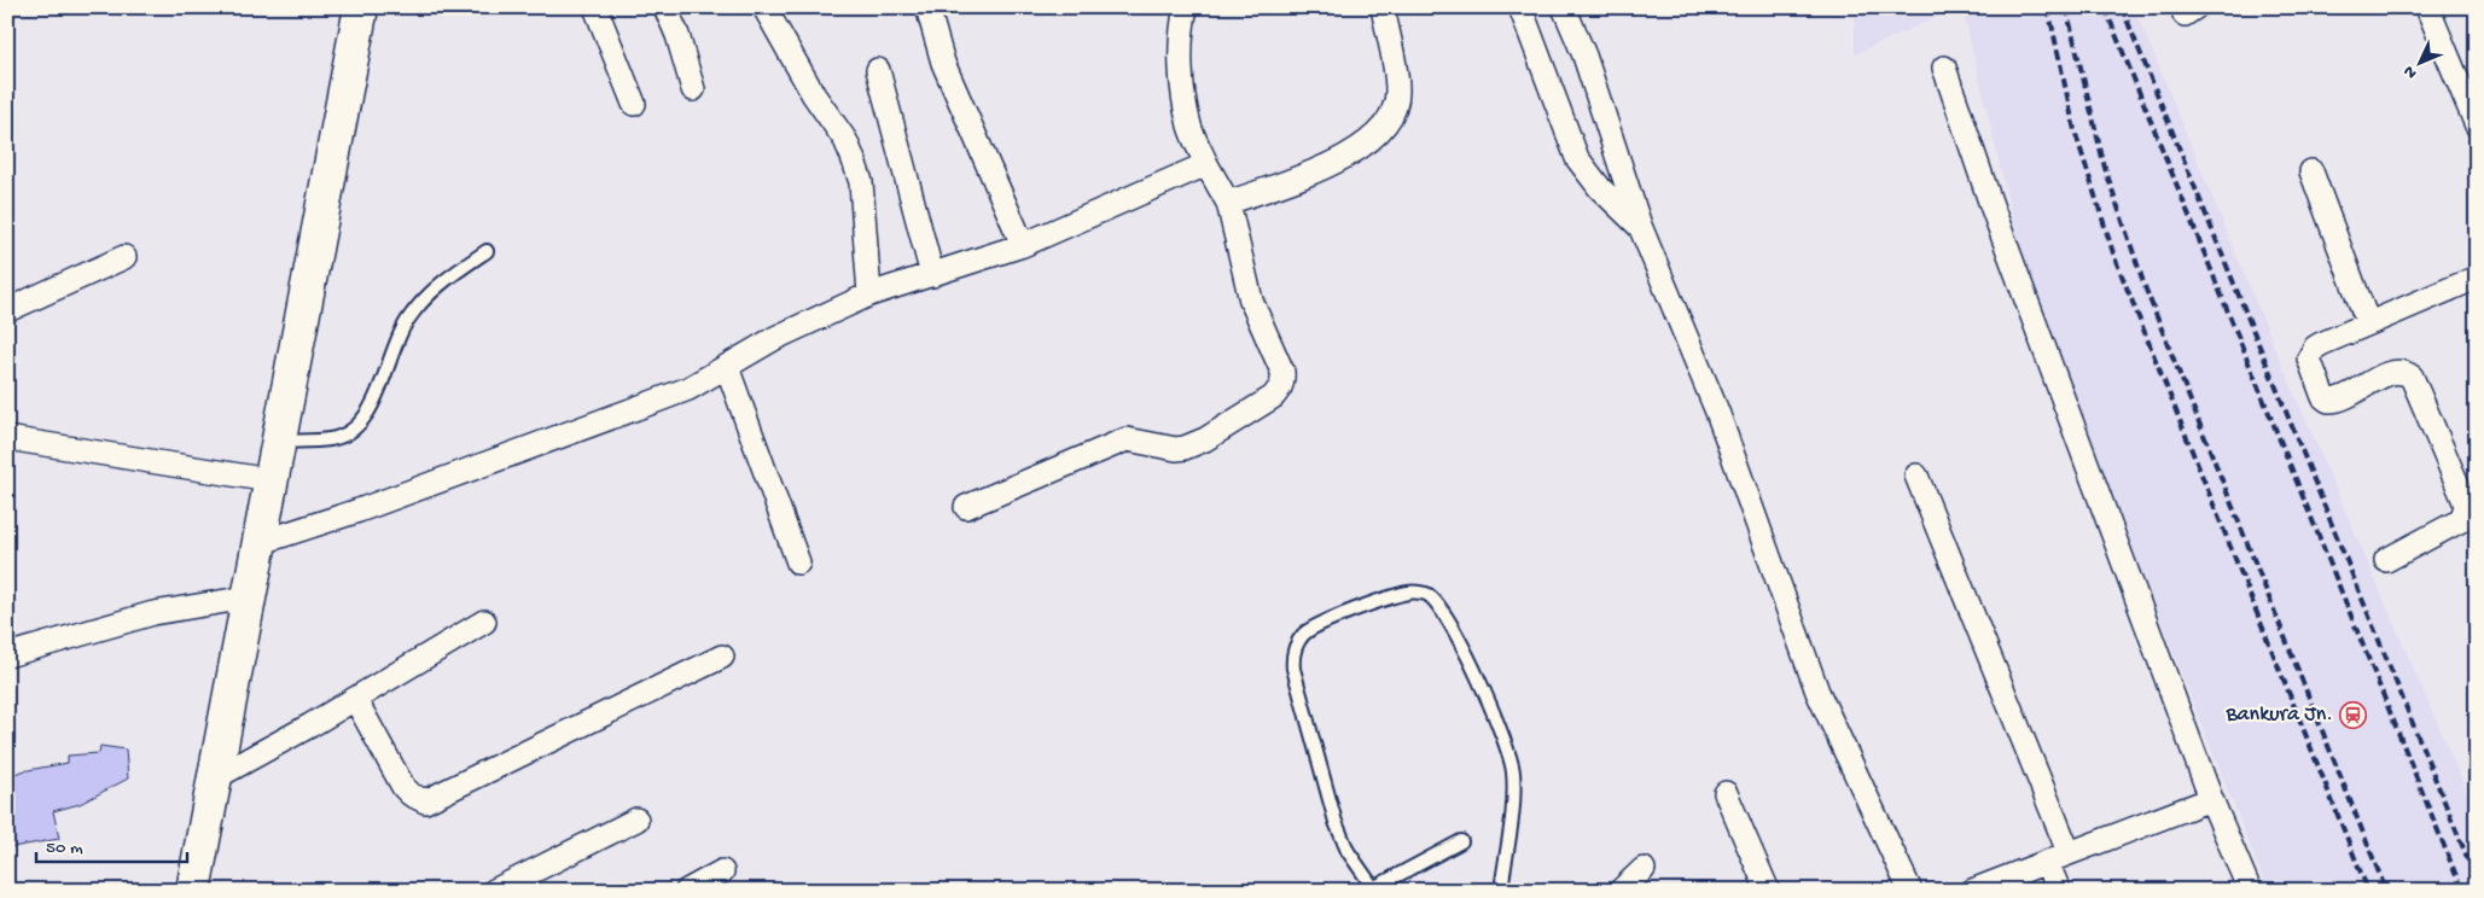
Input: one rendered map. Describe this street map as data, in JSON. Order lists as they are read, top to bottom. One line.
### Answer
{"places":{"station":["Bankura Jn."]},"scale_bar":"50 m","north":"bottom left"}
